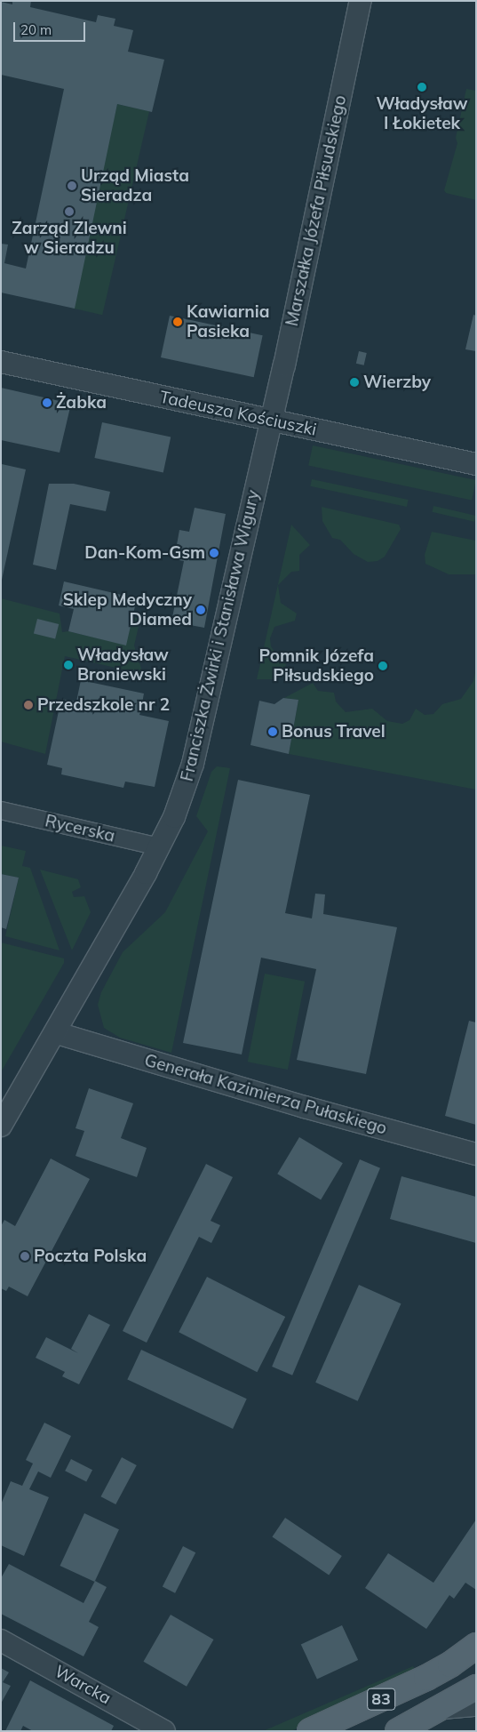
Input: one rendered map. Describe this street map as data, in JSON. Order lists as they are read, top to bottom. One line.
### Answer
{"streets":{"main road":["83"],"street":["Marszałka Józefa Piłsudskiego","Tadeusza Kościuszki","Franciszka Żwirki i Stanisława Wigury","Rycerska","Generała Kazimierza Pułaskiego","Warcka"]},"crossings":[["Marszałka Józefa Piłsudskiego","Tadeusza Kościuszki"],["Marszałka Józefa Piłsudskiego","Franciszka Żwirki i Stanisława Wigury"],["Tadeusza Kościuszki","Franciszka Żwirki i Stanisława Wigury"],["Franciszka Żwirki i Stanisława Wigury","Rycerska"],["Franciszka Żwirki i Stanisława Wigury","Generała Kazimierza Pułaskiego"]],"places":["Władysław I Łokietek","Urząd Miasta Sieradza","Zarząd Zlewni w Sieradzu","Kawiarnia Pasieka","Wierzby","Żabka","Dan-Kom-Gsm","Sklep Medyczny Diamed","Władysław Broniewski","Pomnik Józefa Piłsudskiego","Przedszkole nr 2","Bonus Travel","Poczta Polska"],"scale_bar":"20 m"}
